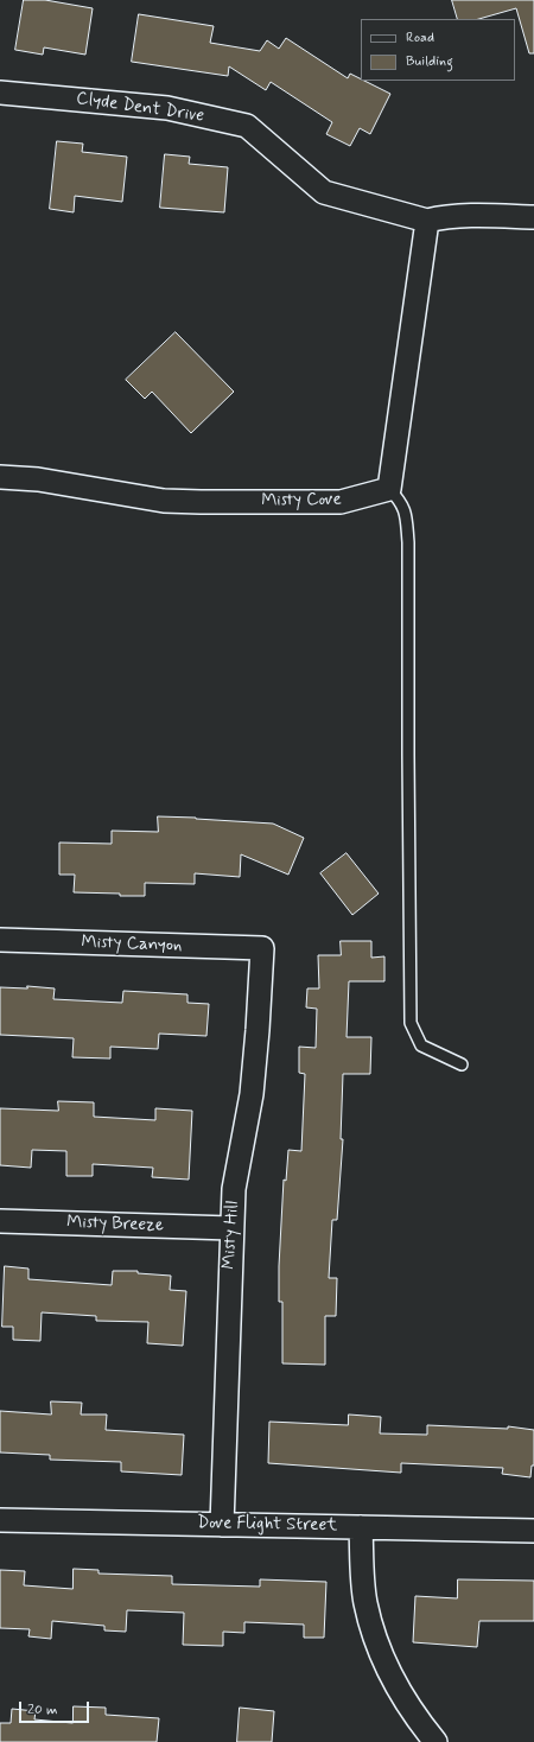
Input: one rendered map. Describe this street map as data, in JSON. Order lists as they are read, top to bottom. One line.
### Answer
{"streets":{"street":["Clyde Dent Drive","Misty Cove","Misty Canyon","Misty Breeze","Misty Hill","Dove Flight Street"]},"crossings":[["Misty Canyon","Misty Hill"],["Misty Breeze","Misty Hill"],["Misty Hill","Dove Flight Street"]],"legend":["Road","Building"],"scale_bar":"20 m"}
